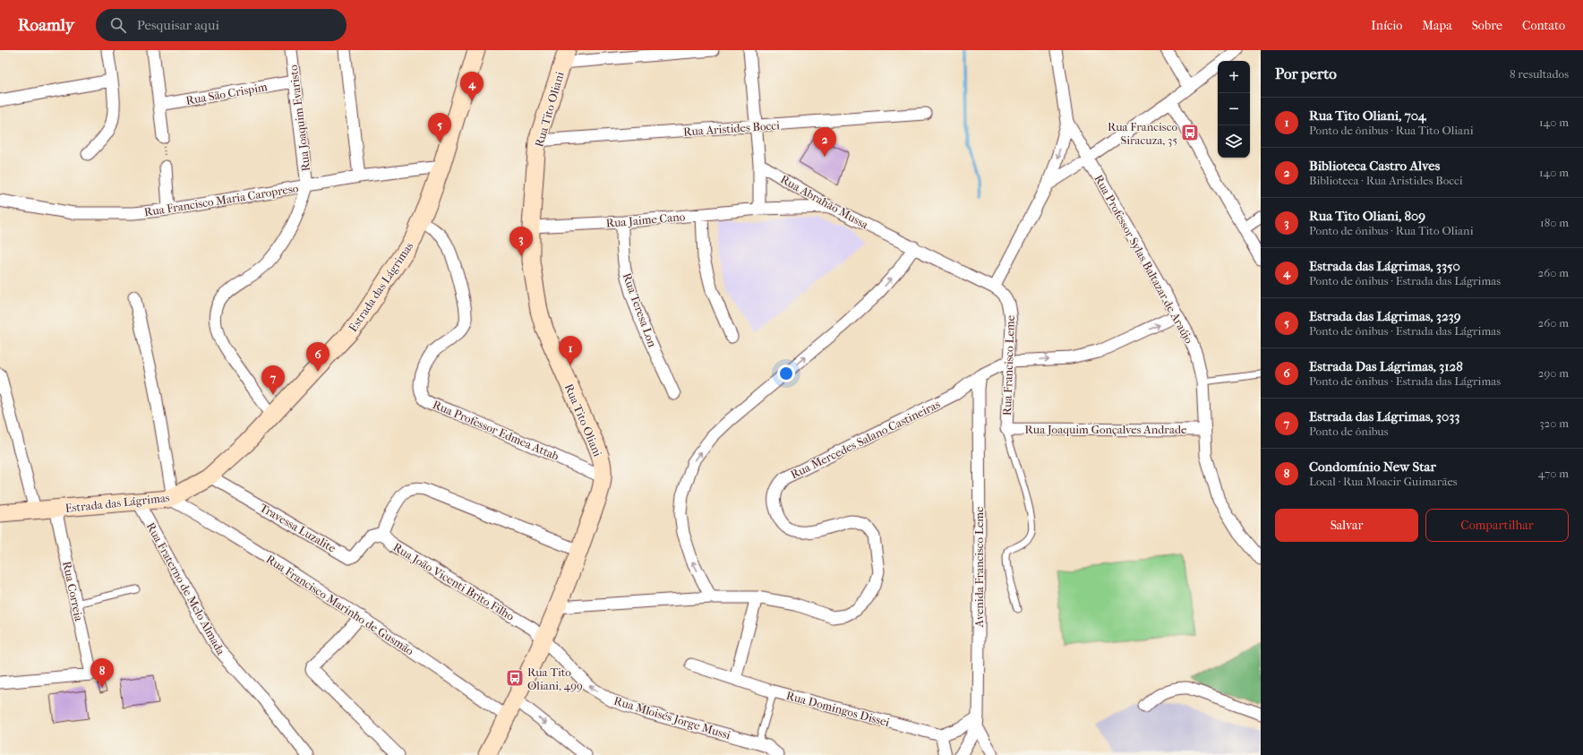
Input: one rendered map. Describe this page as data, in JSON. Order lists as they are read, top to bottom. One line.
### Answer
{"streets":{"street":["Rua São Crispim","Rua Tito Oliani","Rua Joaquim Evaristo","Rua Aristides Bocci","Rua Francisco Maria Caropreso","Rua Abrahão Mussa","Rua Jaime Cano","Rua Professor Sylas Baltazar de Araújo","Estrada das Lágrimas","Rua Teresa Lon","Rua Francisco Leme","Rua Joaquim Gonçalves Andrade","Rua Professor Edmea Attab","Rua Mercedes Salano Castineiras","Travessa Luzalite","Avenida Francisco Leme","Rua João Vicenti Brito Filho","Rua Fraterno de Melo Almada","Rua Correia","Rua Francisco Marinho de Gusmão","Rua Domingos Dissei","Rua Mloisés Jorge Mussi"]},"crossings":[["Rua São Crispim","Rua Joaquim Evaristo"],["Rua Tito Oliani","Rua Aristides Bocci"],["Rua Tito Oliani","Rua Jaime Cano"],["Rua Tito Oliani","Rua Professor Edmea Attab"],["Rua Tito Oliani","Rua Mercedes Salano Castineiras"],["Rua Tito Oliani","Rua João Vicenti Brito Filho"],["Rua Tito Oliani","Rua Francisco Marinho de Gusmão"],["Rua Tito Oliani","Rua Mloisés Jorge Mussi"],["Rua Joaquim Evaristo","Rua Francisco Maria Caropreso"],["Rua Francisco Maria Caropreso","Estrada das Lágrimas"],["Rua Abrahão Mussa","Rua Jaime Cano"],["Rua Abrahão Mussa","Rua Francisco Leme"],["Rua Jaime Cano","Rua Teresa Lon"],["Rua Professor Sylas Baltazar de Araújo","Rua Joaquim Gonçalves Andrade"],["Estrada das Lágrimas","Rua Professor Edmea Attab"],["Estrada das Lágrimas","Travessa Luzalite"],["Estrada das Lágrimas","Rua Fraterno de Melo Almada"],["Estrada das Lágrimas","Rua Correia"],["Estrada das Lágrimas","Rua Francisco Marinho de Gusmão"],["Rua Francisco Leme","Rua Joaquim Gonçalves Andrade"],["Rua Francisco Leme","Rua Mercedes Salano Castineiras"],["Rua Mercedes Salano Castineiras","Avenida Francisco Leme"],["Travessa Luzalite","Rua João Vicenti Brito Filho"],["Rua João Vicenti Brito Filho","Rua Mloisés Jorge Mussi"]],"places":{"bus stop":["Rua Francisco Siracuza, 35","Rua Tito Oliani, 499"]},"page":{"header":"Roamly","search":"Pesquisar aqui","nav":["Início","Mapa","Sobre","Contato"],"heading":["Por perto","8 resultados"],"map_buttons":["+","−"],"pins":["4","5","2","3","1","6","7","8"],"list":[{"mark":"1","name":"Rua Tito Oliani, 704","note":"Ponto de ônibus · Rua Tito Oliani","value":"140 m"},{"mark":"2","name":"Biblioteca Castro Alves","note":"Biblioteca · Rua Aristides Bocci","value":"140 m"},{"mark":"3","name":"Rua Tito Oliani, 809","note":"Ponto de ônibus · Rua Tito Oliani","value":"180 m"},{"mark":"4","name":"Estrada das Lágrimas, 3350","note":"Ponto de ônibus · Estrada das Lágrimas","value":"260 m"},{"mark":"5","name":"Estrada das Lágrimas, 3239","note":"Ponto de ônibus · Estrada das Lágrimas","value":"260 m"},{"mark":"6","name":"Estrada Das Lágrimas, 3128","note":"Ponto de ônibus · Estrada das Lágrimas","value":"290 m"},{"mark":"7","name":"Estrada das Lágrimas, 3033","note":"Ponto de ônibus","value":"320 m"},{"mark":"8","name":"Condomínio New Star","note":"Local · Rua Moacir Guimarães","value":"470 m"}],"buttons":["Salvar","Compartilhar"]}}
